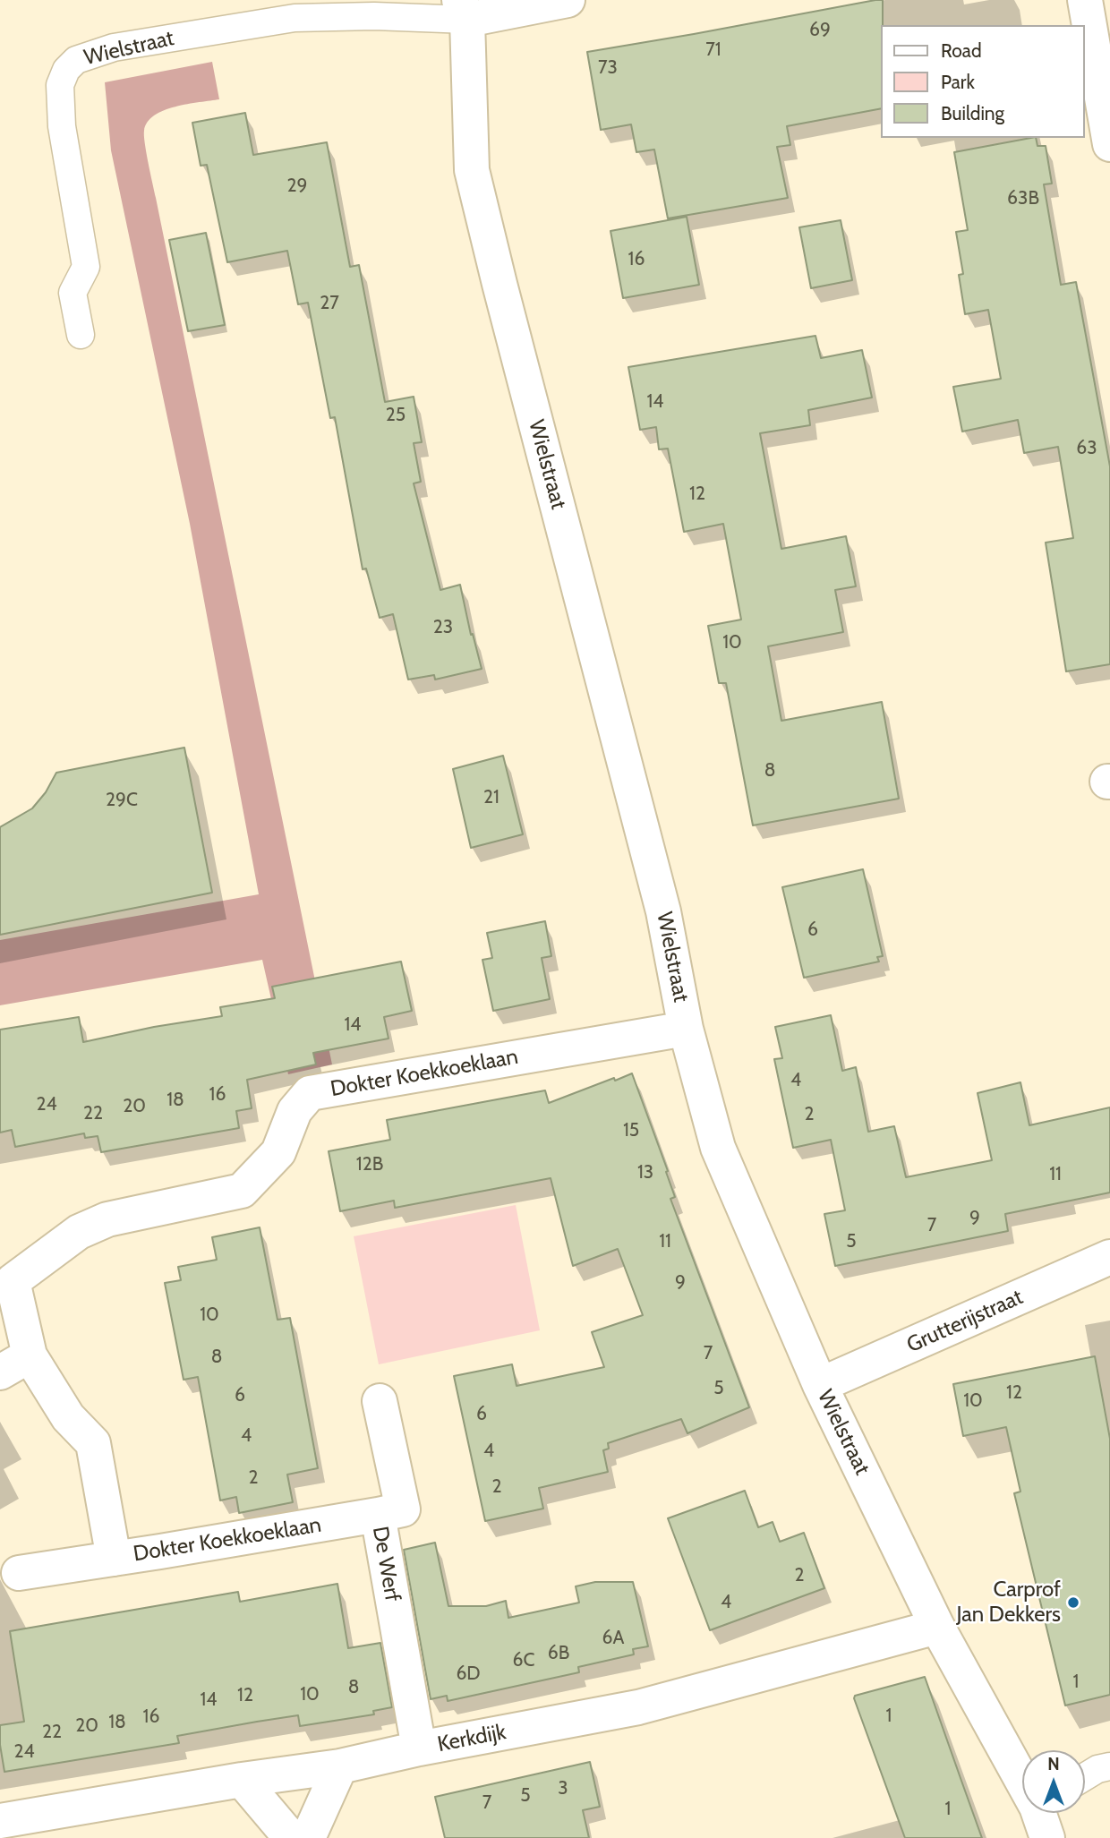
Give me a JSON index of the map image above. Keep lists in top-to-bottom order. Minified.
{"streets":{"street":["Wielstraat","Dokter Koekkoeklaan","Grutterijstraat","De Werf","Kerkdijk"]},"crossings":[["Wielstraat","Dokter Koekkoeklaan"],["Wielstraat","Grutterijstraat"],["Wielstraat","Kerkdijk"],["Dokter Koekkoeklaan","De Werf"],["De Werf","Kerkdijk"]],"places":["Carprof Jan Dekkers"],"house_numbers":["69","71","73","29","63B","16","27","14","25","63","12","23","10","8","21","29C","6","14","4","16","18","24","20","22","2","15","12B","13","11","9","7","11","5","9","10","7","8","5","12","6","10","6","4","4","2","2","2","4","6A","6B","6C","6D","1","8","10","12","14","1","16","18","20","22","24","3","5","7","1"],"legend":["Road","Park","Building"],"north":"top"}
